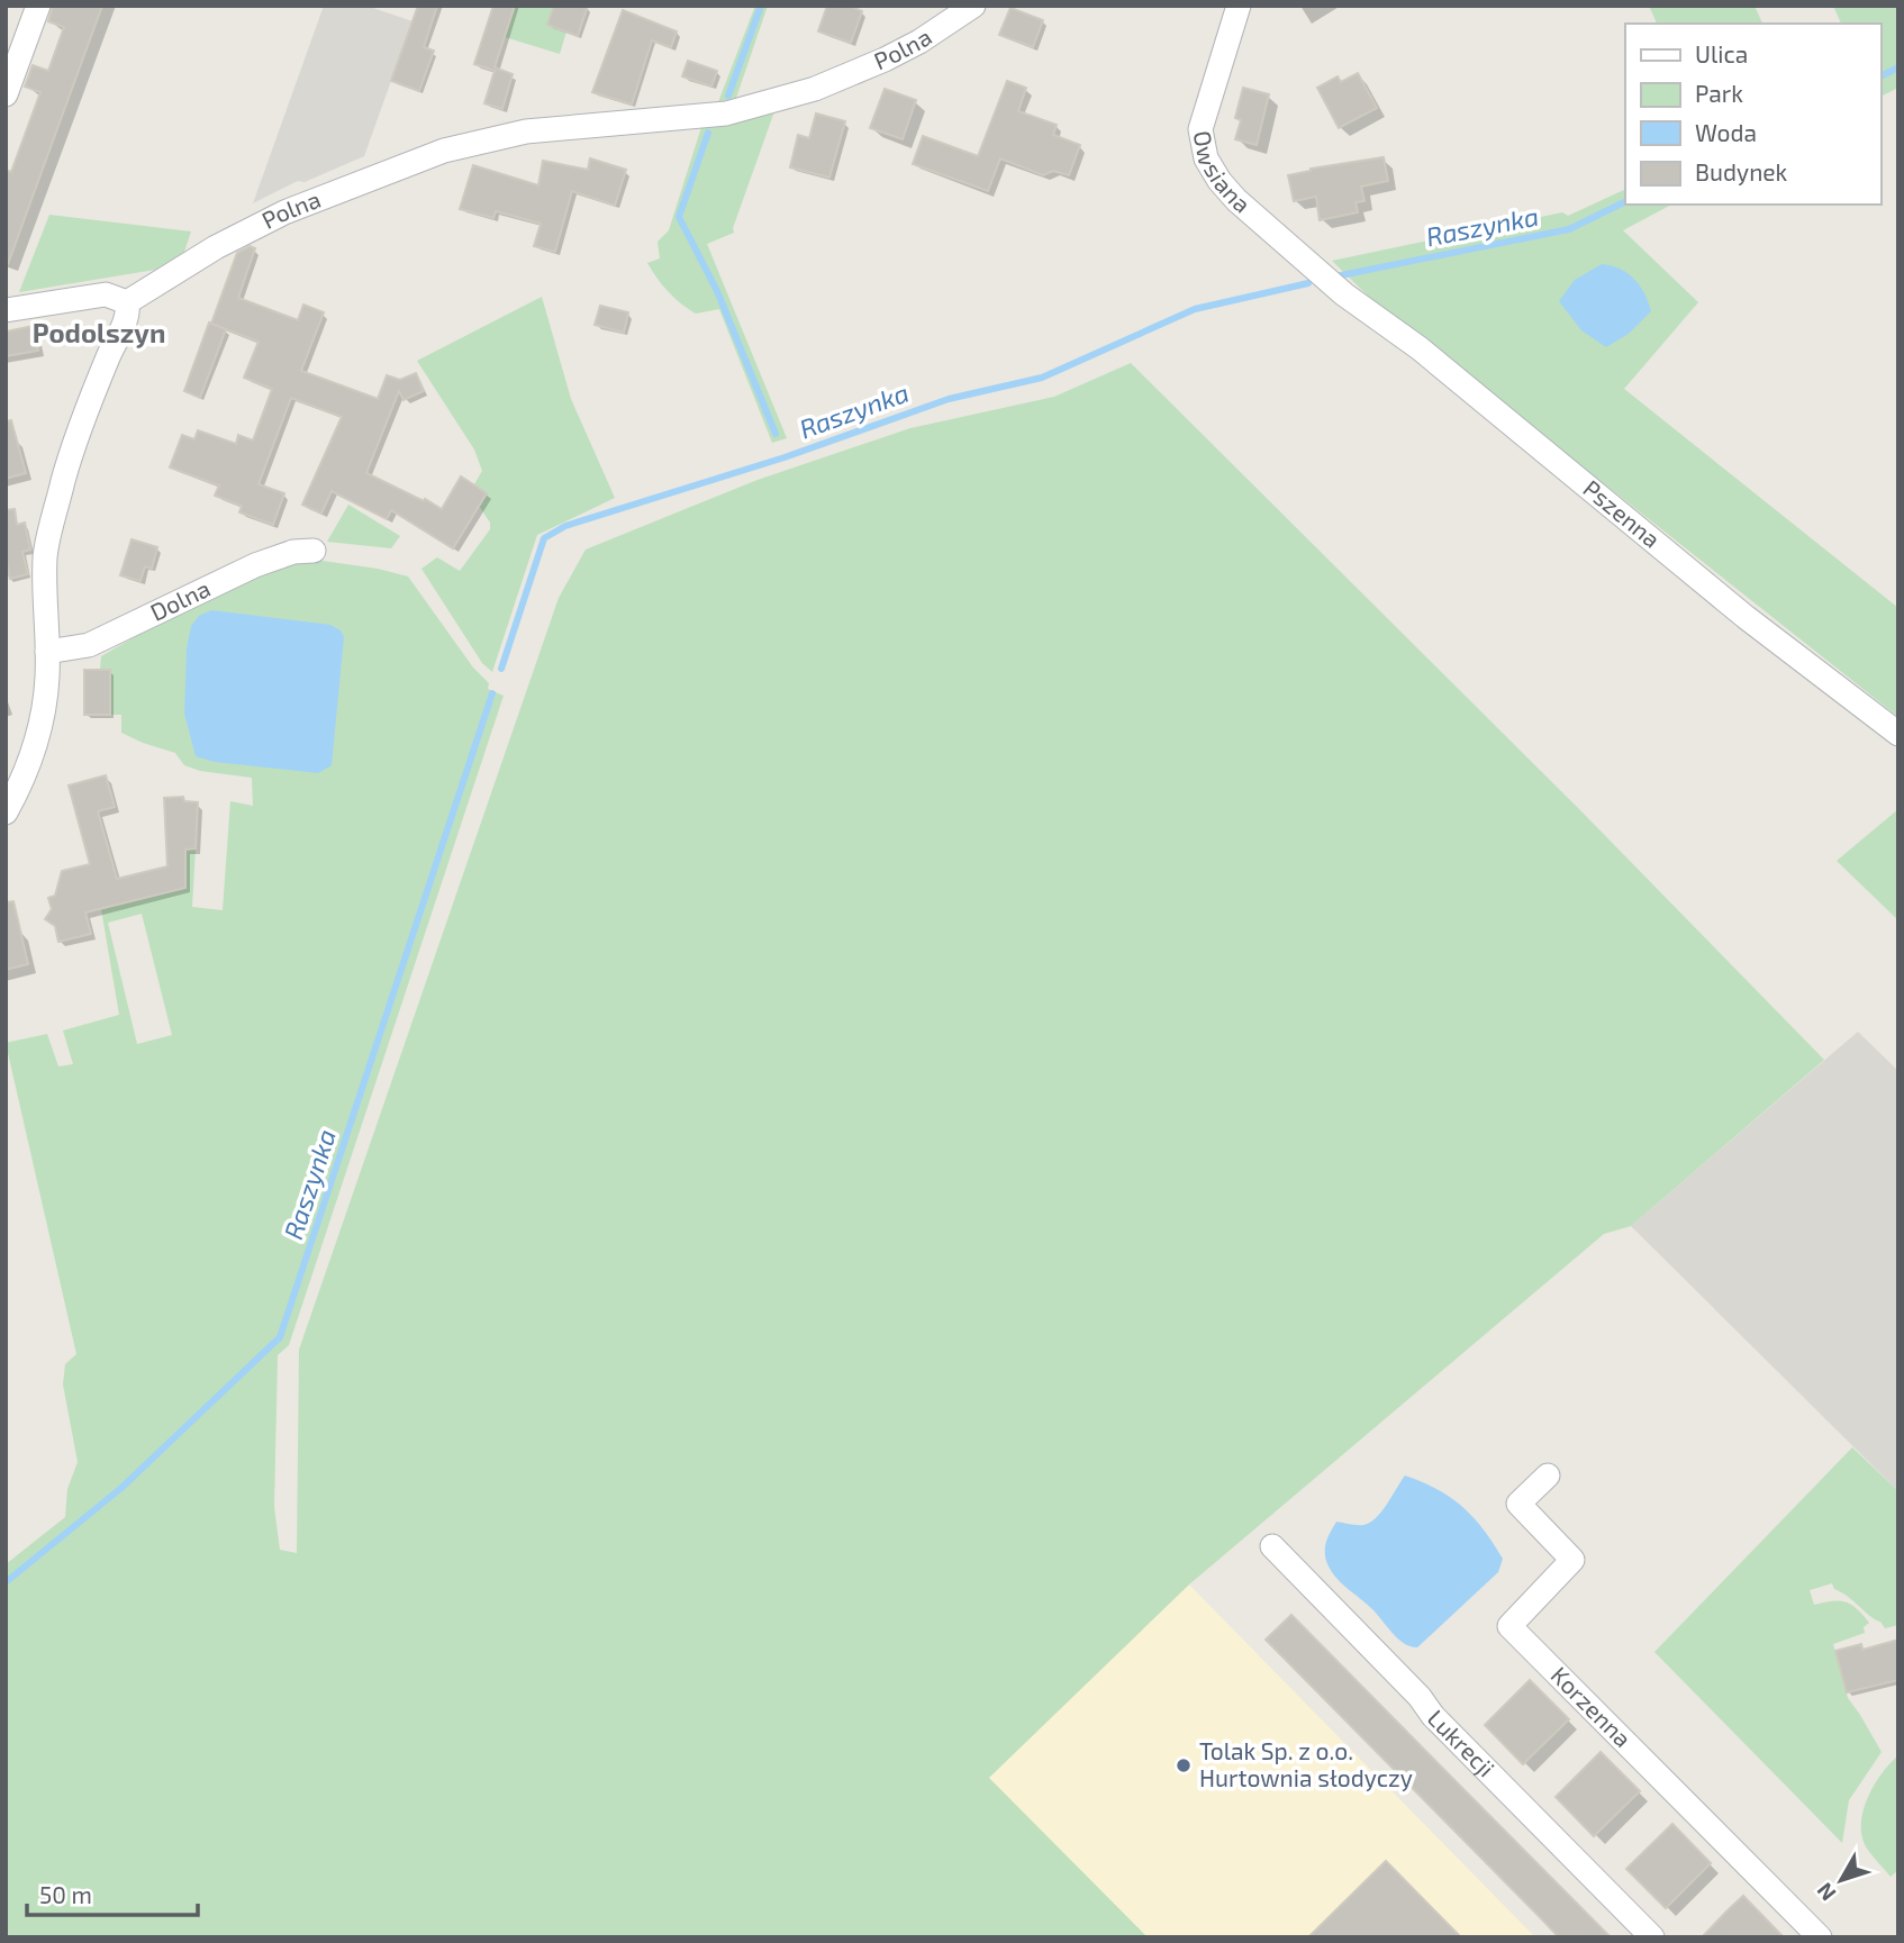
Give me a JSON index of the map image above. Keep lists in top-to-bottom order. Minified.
{"streets":{"street":["Polna","Owsiana","Pszenna","Dolna","Korzenna","Lukrecji"]},"crossings":[["Owsiana","Pszenna"]],"districts":["Podolszyn"],"water":["Raszynka"],"places":["Tolak Sp. z o.o. Hurtownia słodyczy"],"legend":["Ulica","Park","Woda","Budynek"],"scale_bar":"50 m","north":"bottom left"}
